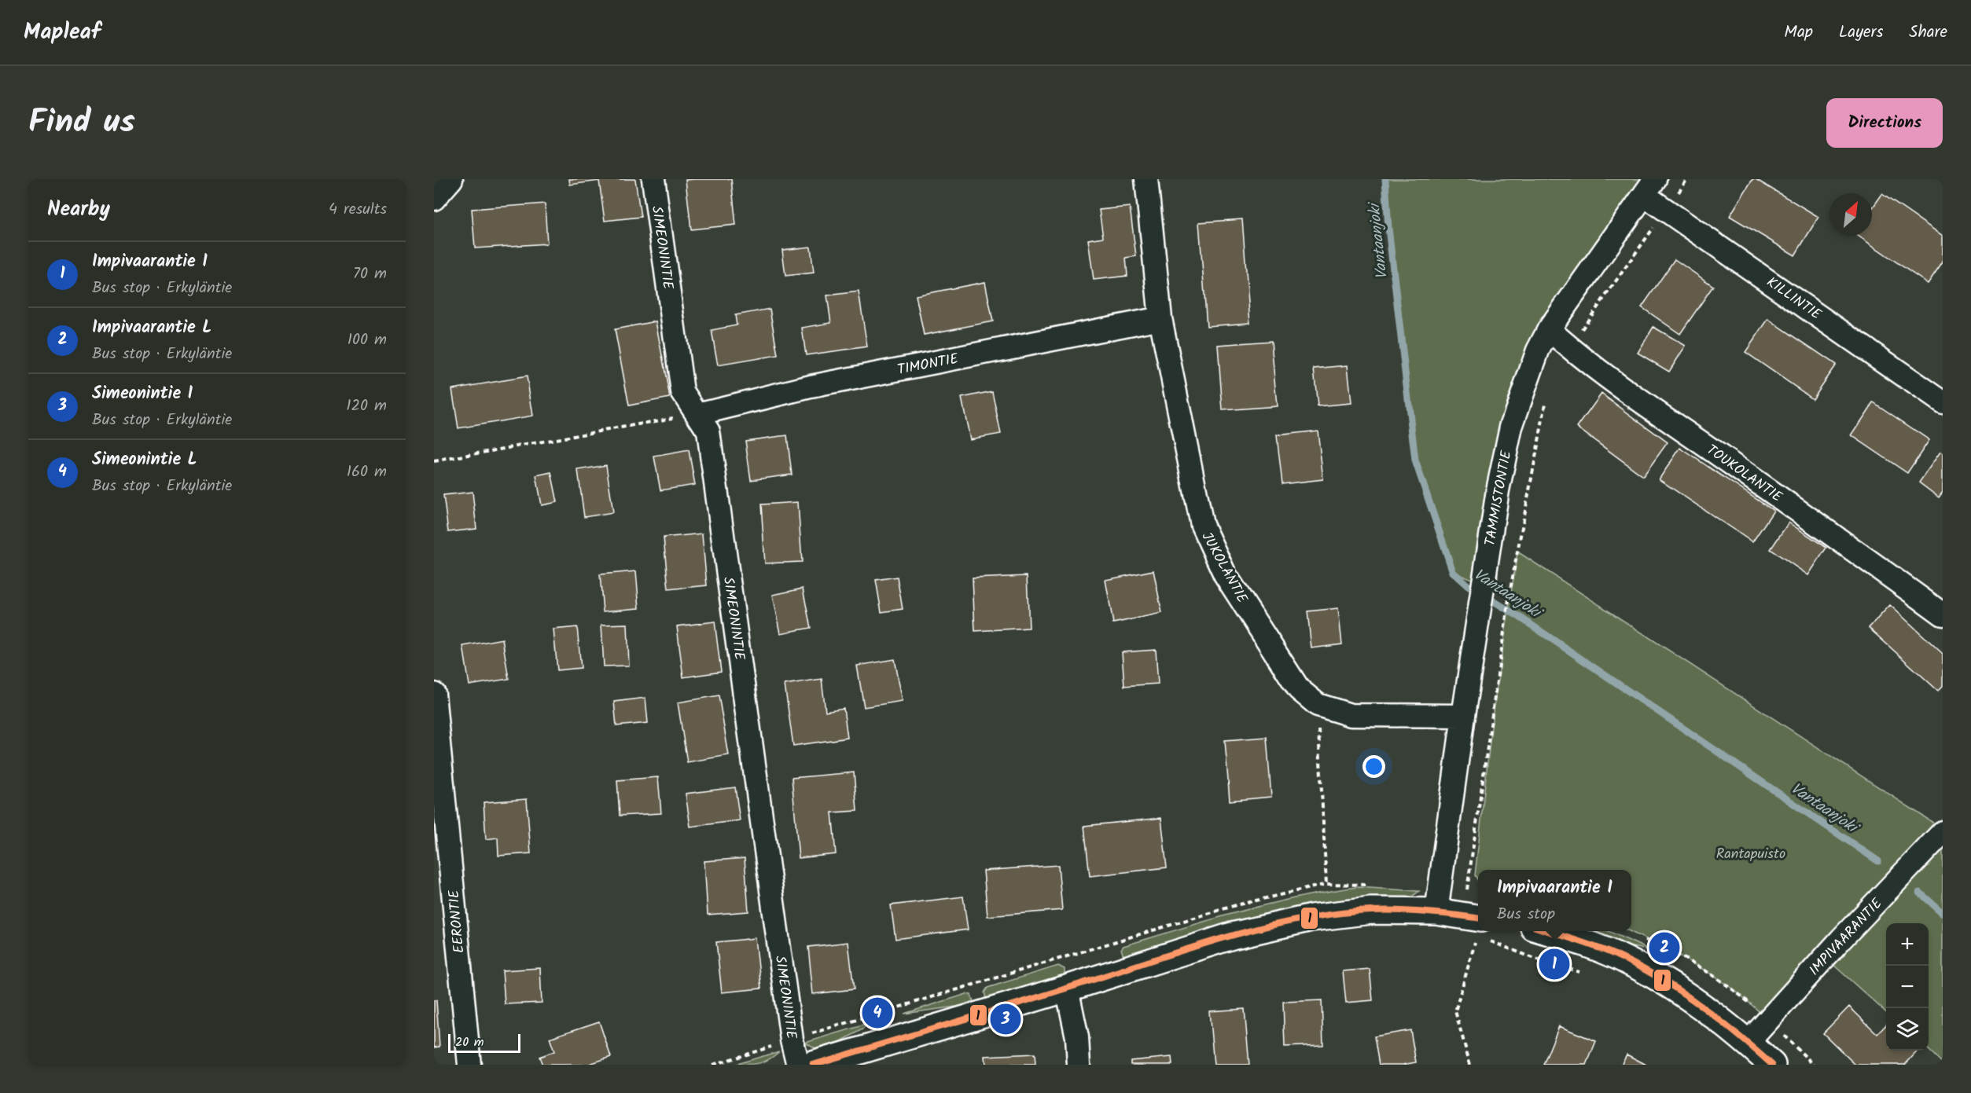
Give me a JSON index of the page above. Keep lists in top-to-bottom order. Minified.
{"streets":{"street":["SIMEONINTIE","KILLINTIE","TIMONTIE","TOUKOLANTIE","TAMMISTONTIE","JUKOLANTIE","EERONTIE","IMPIVAARANTIE"]},"crossings":[["SIMEONINTIE","TIMONTIE"],["KILLINTIE","TAMMISTONTIE"],["TIMONTIE","JUKOLANTIE"],["TOUKOLANTIE","TAMMISTONTIE"],["TAMMISTONTIE","JUKOLANTIE"]],"water":["Vantaanjoki"],"parks":["Rantapuisto"],"lines":["transit line 1"],"scale_bar":"20 m","north":"top right","page":{"header":"Mapleaf","nav":["Map","Layers","Share"],"title":"Find us","buttons":"Directions","heading":["Nearby","4 results"],"list":[{"mark":"1","name":"Impivaarantie I","note":"Bus stop · Erkyläntie","value":"70 m"},{"mark":"2","name":"Impivaarantie L","note":"Bus stop · Erkyläntie","value":"100 m"},{"mark":"3","name":"Simeonintie I","note":"Bus stop · Erkyläntie","value":"120 m"},{"mark":"4","name":"Simeonintie L","note":"Bus stop · Erkyläntie","value":"160 m"}],"popup":["Impivaarantie I","Bus stop"],"map_buttons":["+","−"],"pins":["2","1","4","3"],"scale":"20 m"}}
